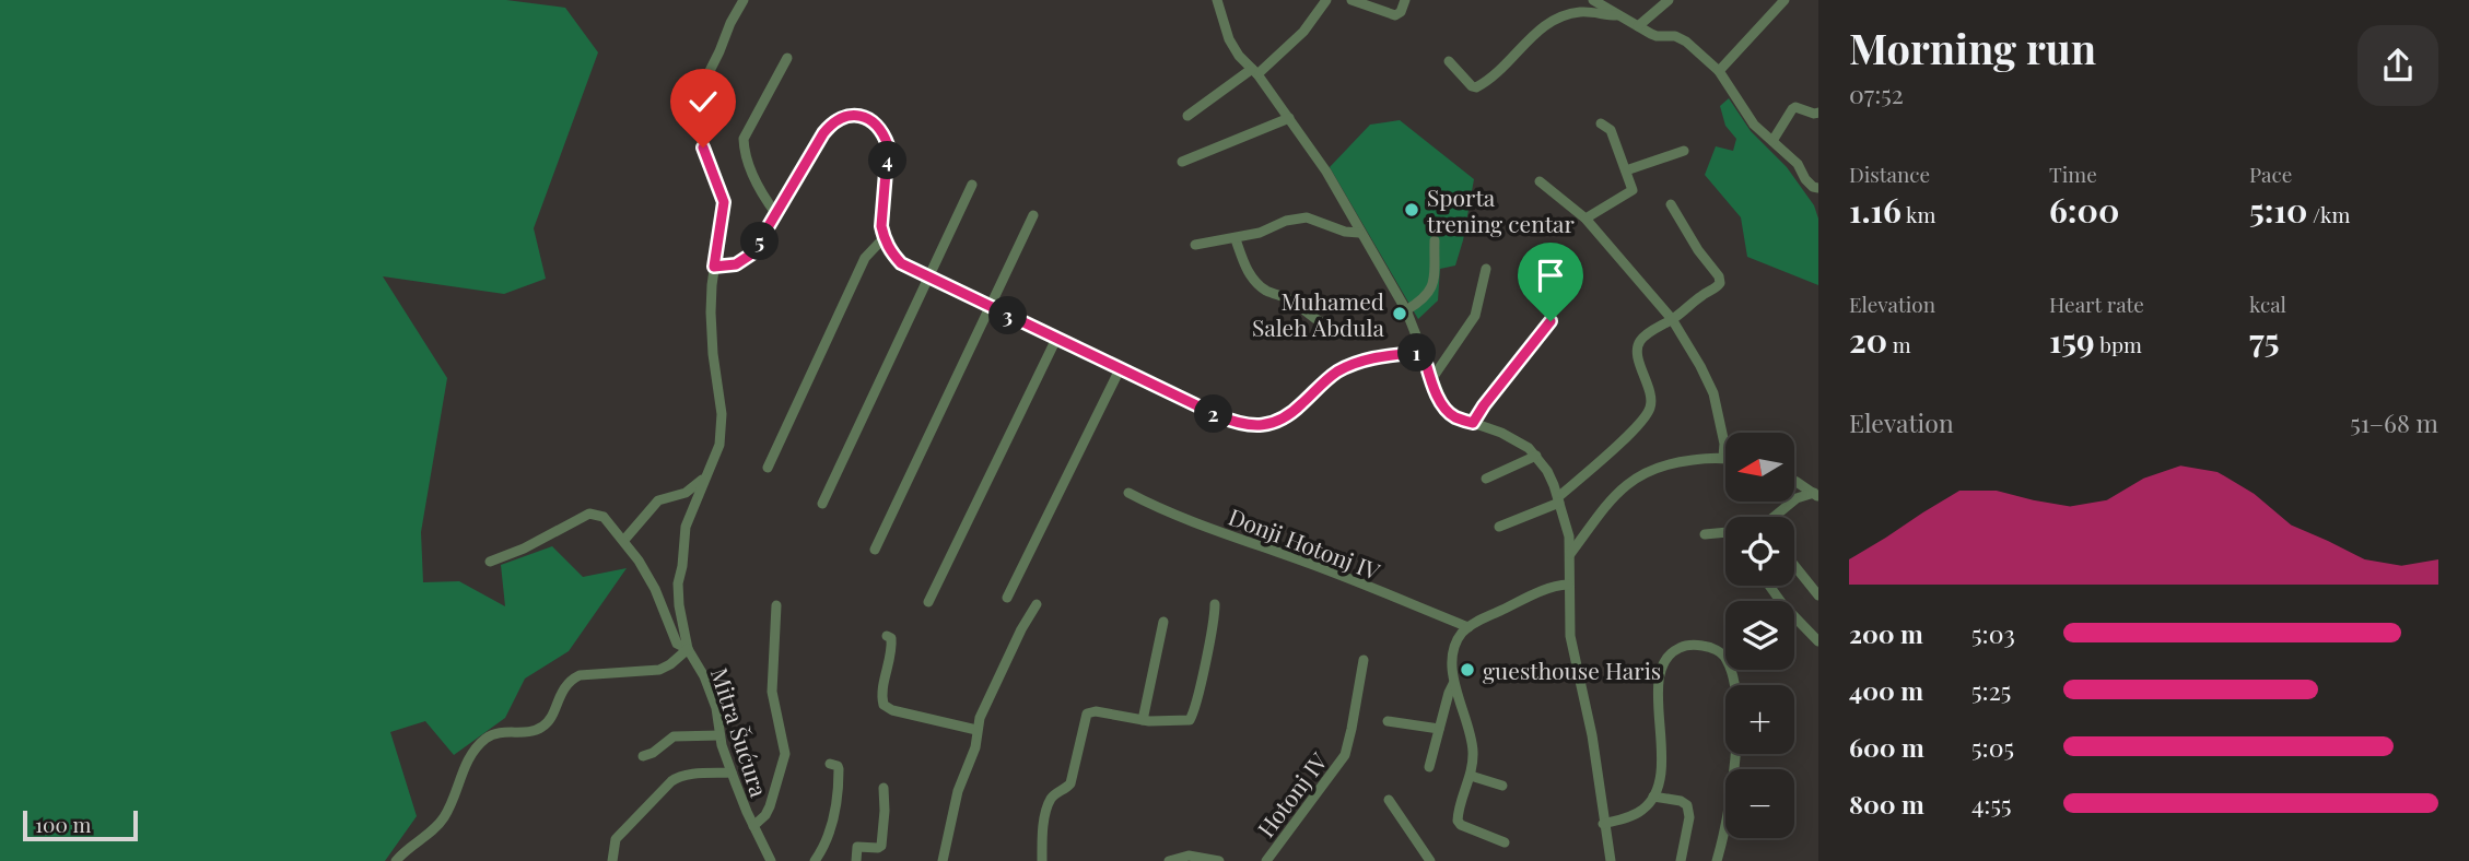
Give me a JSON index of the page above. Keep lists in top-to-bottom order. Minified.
{"streets":{"street":["Donji Hotonj IV","Mitra Šućura","Hotonj IV"]},"places":["Sporta trening centar","Muhamed Saleh Abdula","guesthouse Haris"],"scale_bar":"100 m","north":"left","page":{"heading":["Morning run","07:52"],"stats":[["Distance","1.16 km"],["Time","6:00"],["Pace","5:10 /km"],["Elevation","20 m"],["Heart rate","159 bpm"],["kcal","75"]],"pins":["4","5","3","1","2"],"chart":["Elevation","51–68 m"],"map_buttons":["+","−"],"list":[{"name":"200 m","note":"5:03"},{"name":"400 m","note":"5:25"},{"name":"600 m","note":"5:05"},{"name":"800 m","note":"4:55"}],"scale":"100 m"}}
